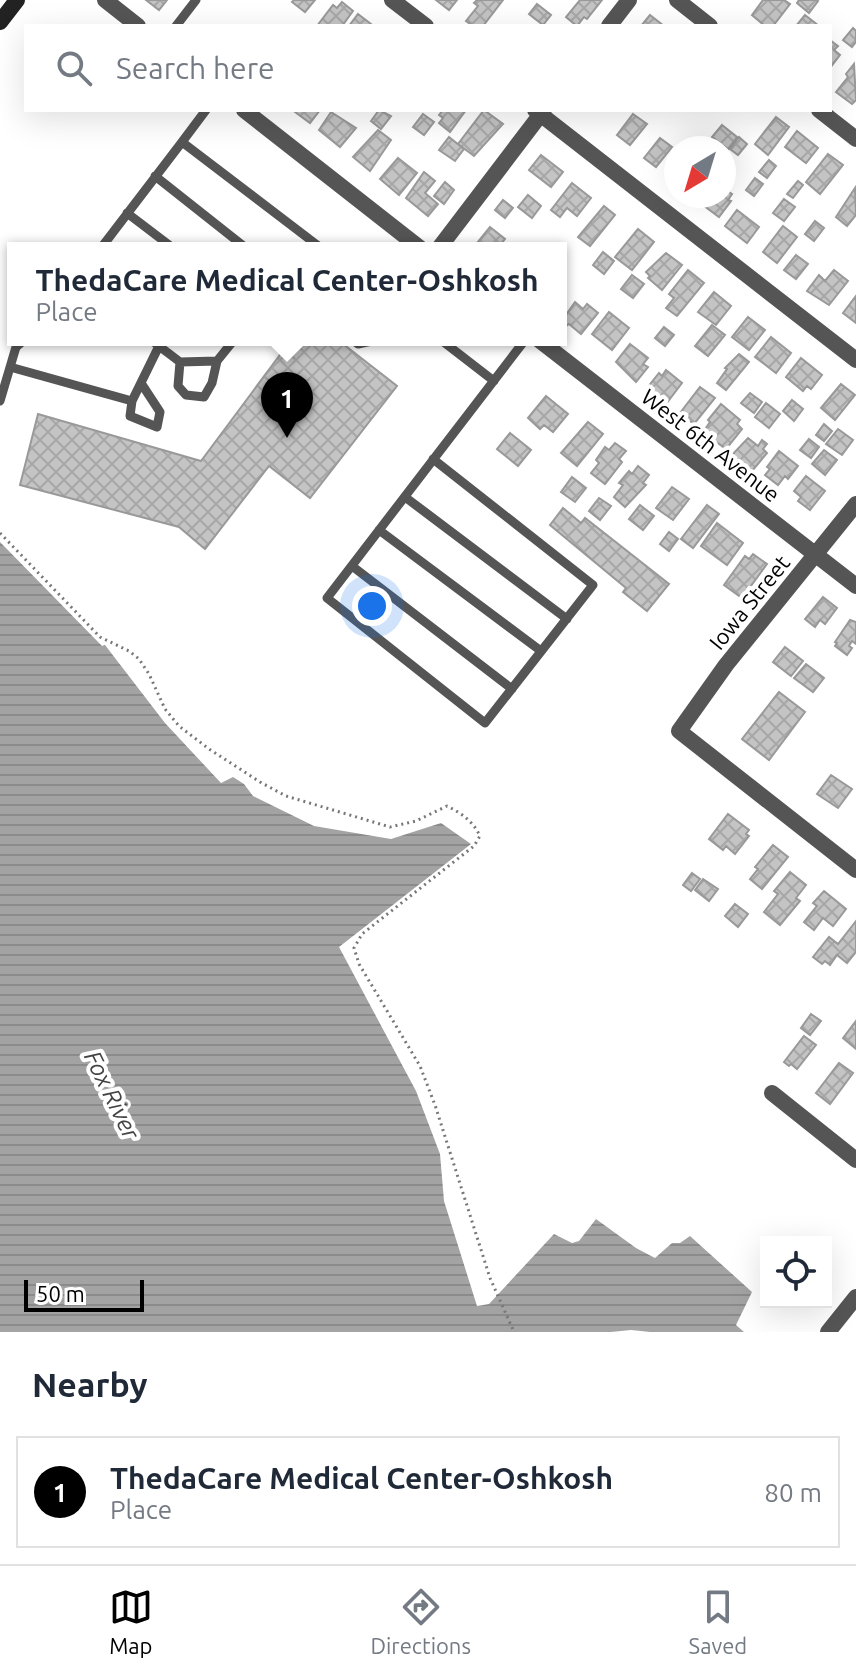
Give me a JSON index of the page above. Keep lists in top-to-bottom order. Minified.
{"streets":{"street":["West 6th Avenue","Iowa Street"]},"crossings":[["West 6th Avenue","Iowa Street"]],"water":["Fox River"],"scale_bar":"50 m","north":"bottom left","page":{"search":"Search here","popup":["ThedaCare Medical Center-Oshkosh","Place"],"pins":"1","scale":"50 m","heading":"Nearby","list":[{"mark":"1","name":"ThedaCare Medical Center-Oshkosh","note":"Place","value":"80 m"}],"nav":["Map","Directions","Saved"]}}
